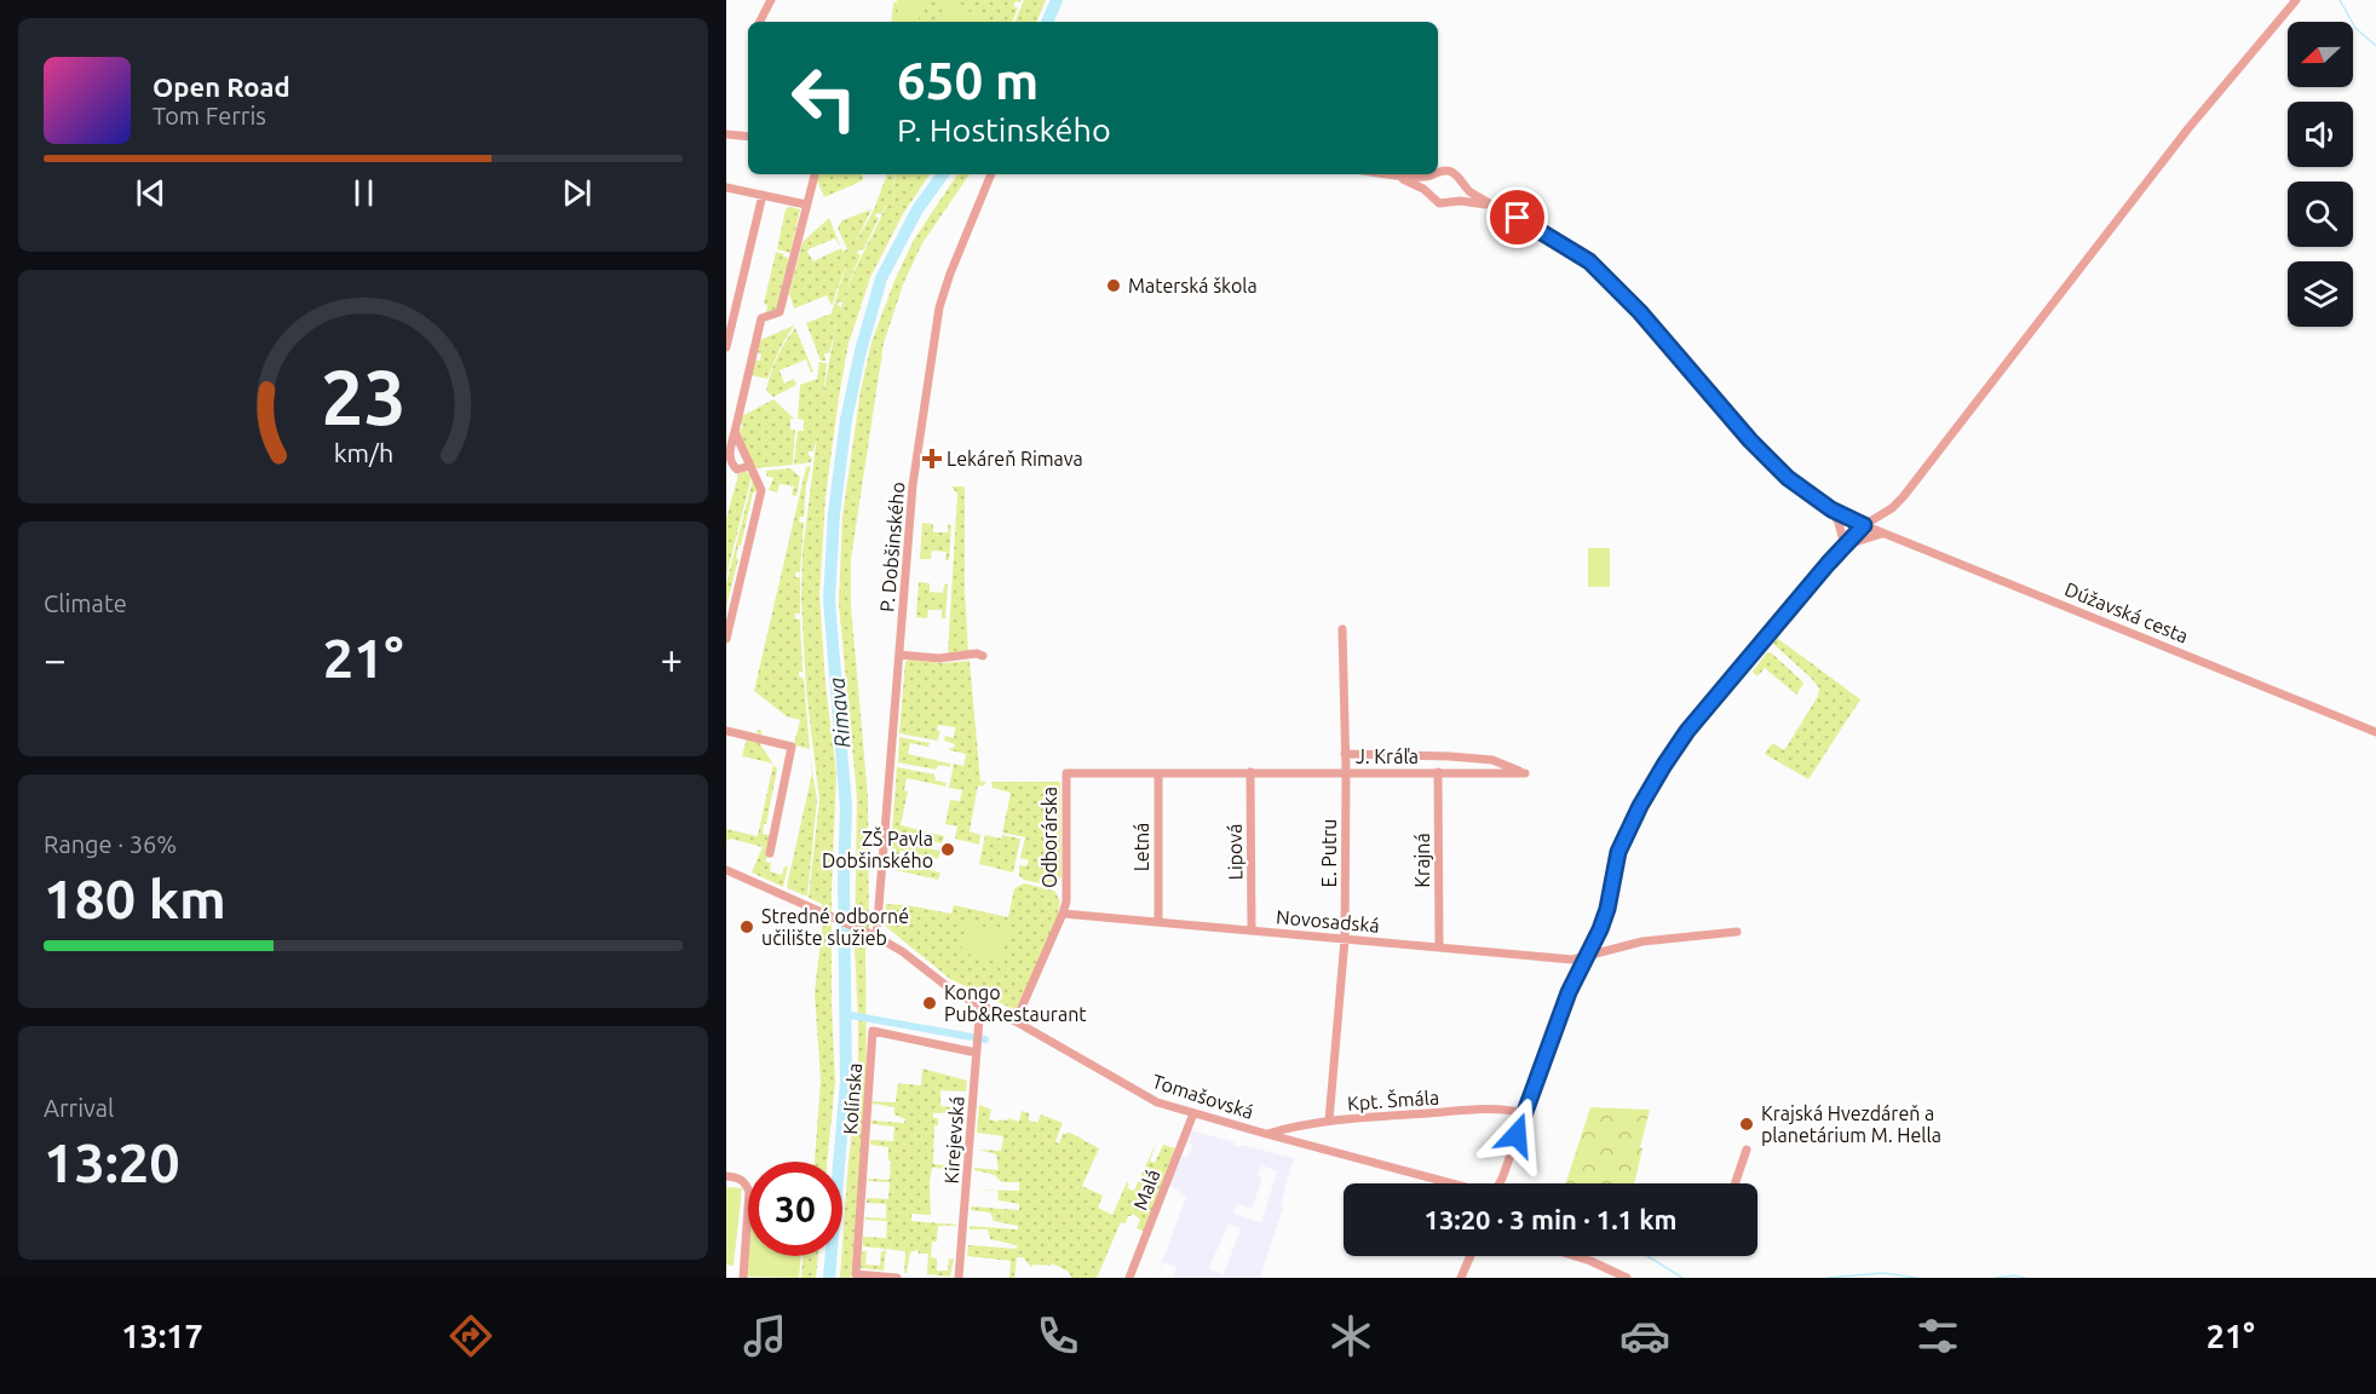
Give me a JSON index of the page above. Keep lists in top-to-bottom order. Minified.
{"streets":{"street":["P. Dobšinského","Dúžavská cesta","J. Kráľa","Odborárska","Letná","Lipová","E. Putru","Krajná","Novosadská","Tomašovská","Kolínska","Kpt. Šmála","Kirejevská","Malá"]},"crossings":[["P. Dobšinského","Tomašovská"],["J. Kráľa","Odborárska"],["J. Kráľa","Letná"],["J. Kráľa","Lipová"],["J. Kráľa","E. Putru"],["J. Kráľa","Krajná"],["Odborárska","Novosadská"],["Odborárska","Tomašovská"],["Letná","Novosadská"],["Lipová","Novosadská"],["E. Putru","Novosadská"],["E. Putru","Kpt. Šmála"],["Krajná","Novosadská"],["Tomašovská","Kpt. Šmála"],["Tomašovská","Kirejevská"],["Tomašovská","Malá"],["Kolínska","Kirejevská"]],"water":["Rimava"],"places":{"other":["Materská škola","ZŠ Pavla Dobšinského","Stredné odborné učilište služieb","Kongo Pub&Restaurant","Krajská Hvezdáreň a planetárium M. Hella"],"health":["Lekáreň Rimava"]},"north":"left","page":{"turn":["650 m","P. Hostinského"],"song":["Open Road","Tom Ferris"],"tile":["Climate",["Range · 36%","180 km"],["Arrival","13:20"]],"heat":["−","21°","+"],"limit":"30","trip":"13:20 · 3 min · 1.1 km","tabs":["13:17","21°"],"gauge":["23","km/h"]}}
